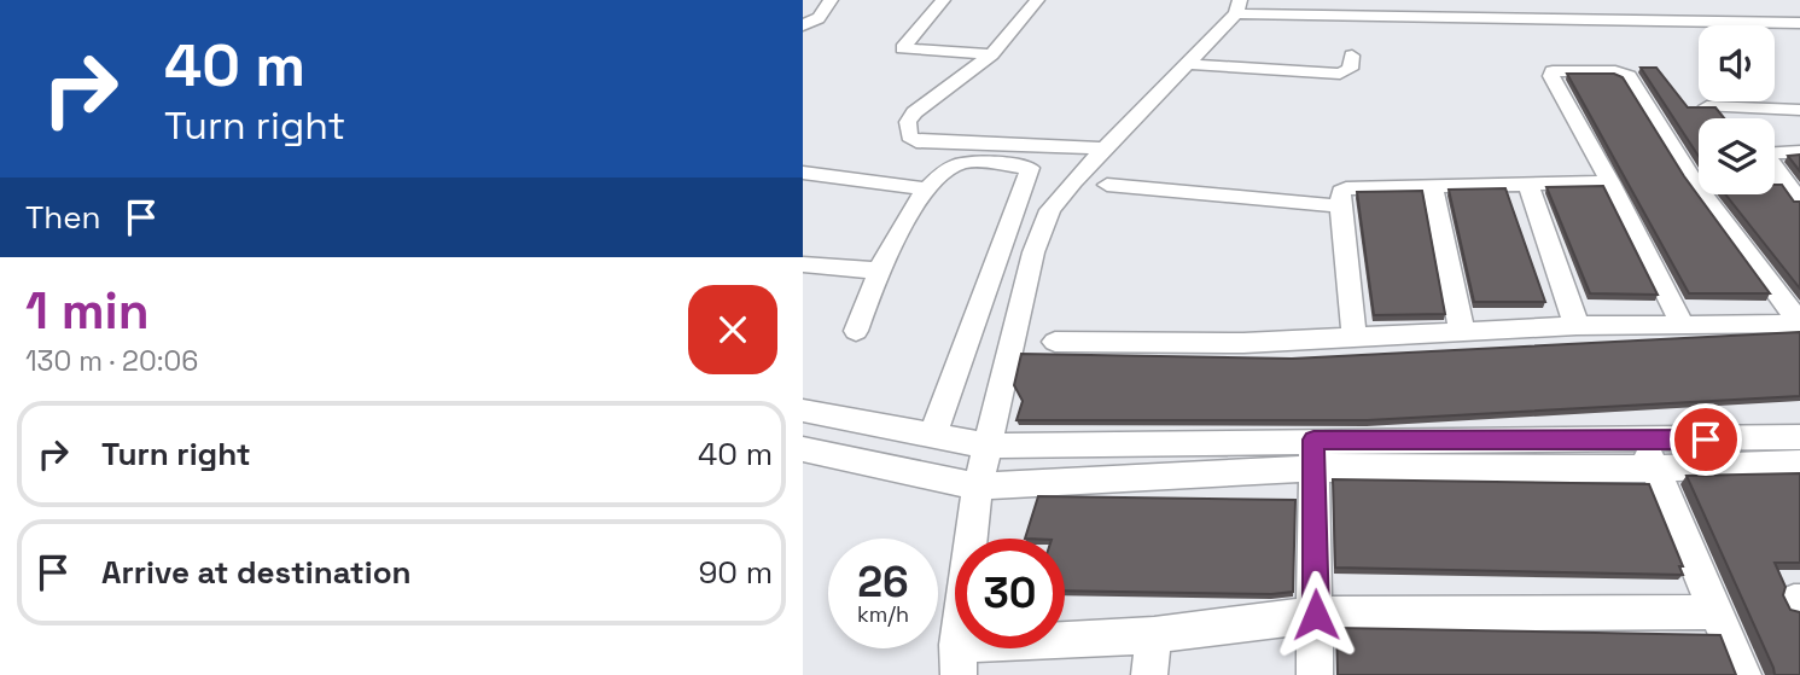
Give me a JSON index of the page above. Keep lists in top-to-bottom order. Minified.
{"page":{"turn":["40 m","Turn right"],"then":"Then","heading":["1 min","130 m · 20:06"],"list":[{"name":"Turn right","value":"40 m"},{"name":"Arrive at destination","value":"90 m"}],"speed":"26 km/h","limit":"30"}}
